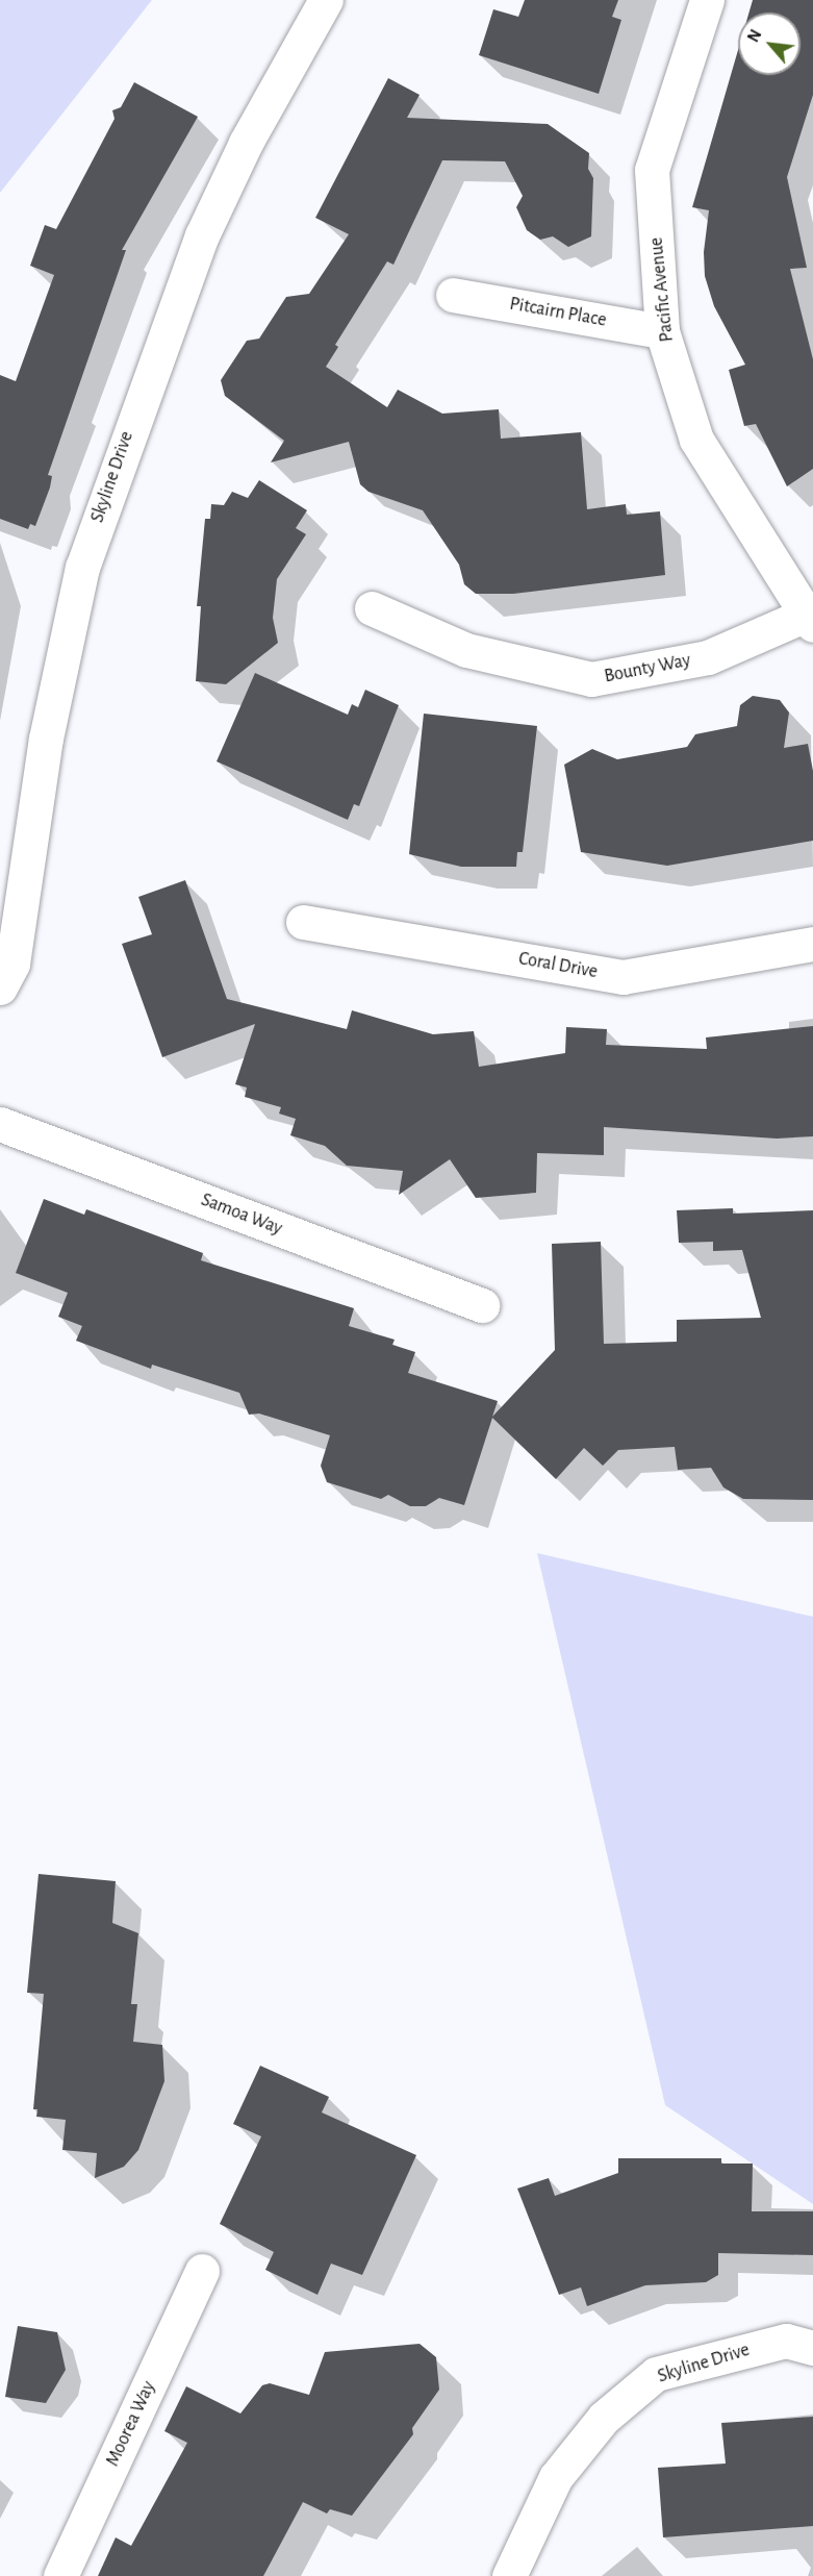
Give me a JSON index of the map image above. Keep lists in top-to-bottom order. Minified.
{"streets":{"street":["Pacific Avenue","Pitcairn Place","Skyline Drive","Bounty Way","Coral Drive","Samoa Way","Moorea Way"]},"crossings":[["Pacific Avenue","Pitcairn Place"],["Pacific Avenue","Bounty Way"]],"north":"top left"}
